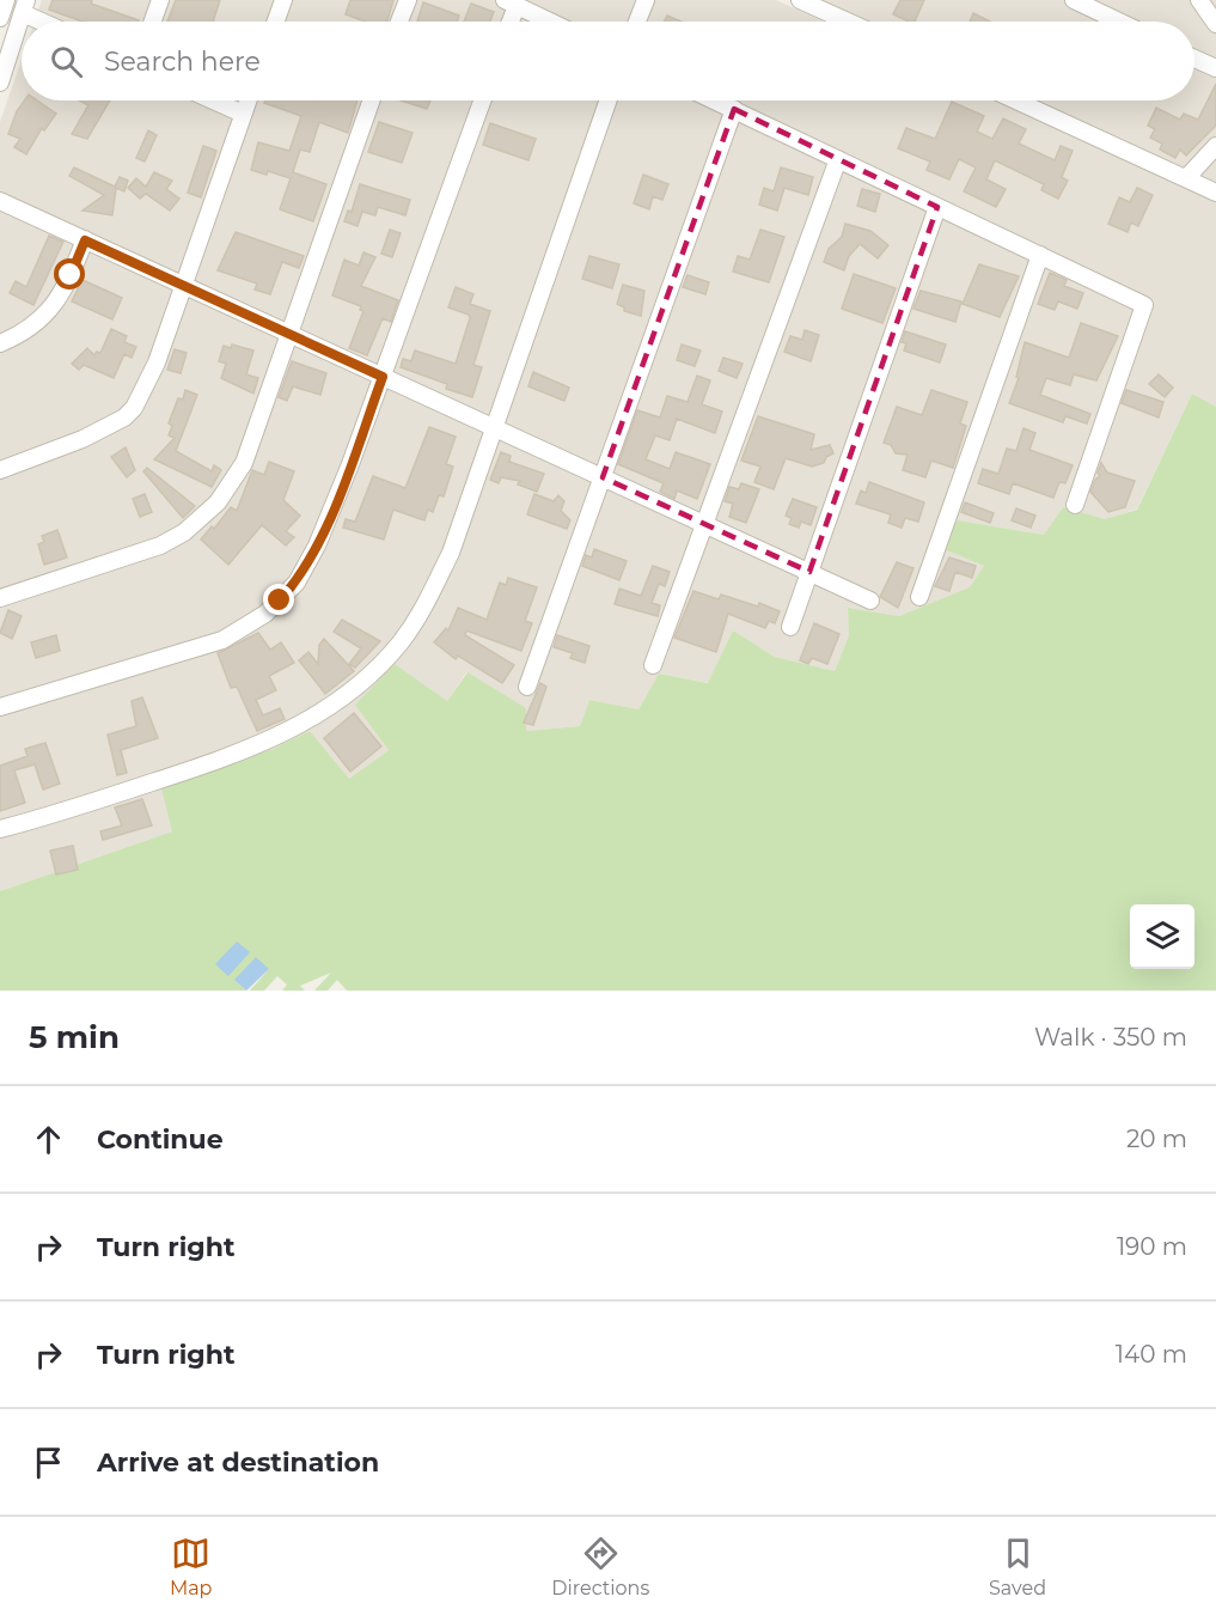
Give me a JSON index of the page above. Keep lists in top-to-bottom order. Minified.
{"page":{"search":"Search here","heading":["5 min","Walk · 350 m"],"list":[["Continue","20 m"],["Turn right","190 m"],["Turn right","140 m"],"Arrive at destination"],"nav":["Map","Directions","Saved"]}}
